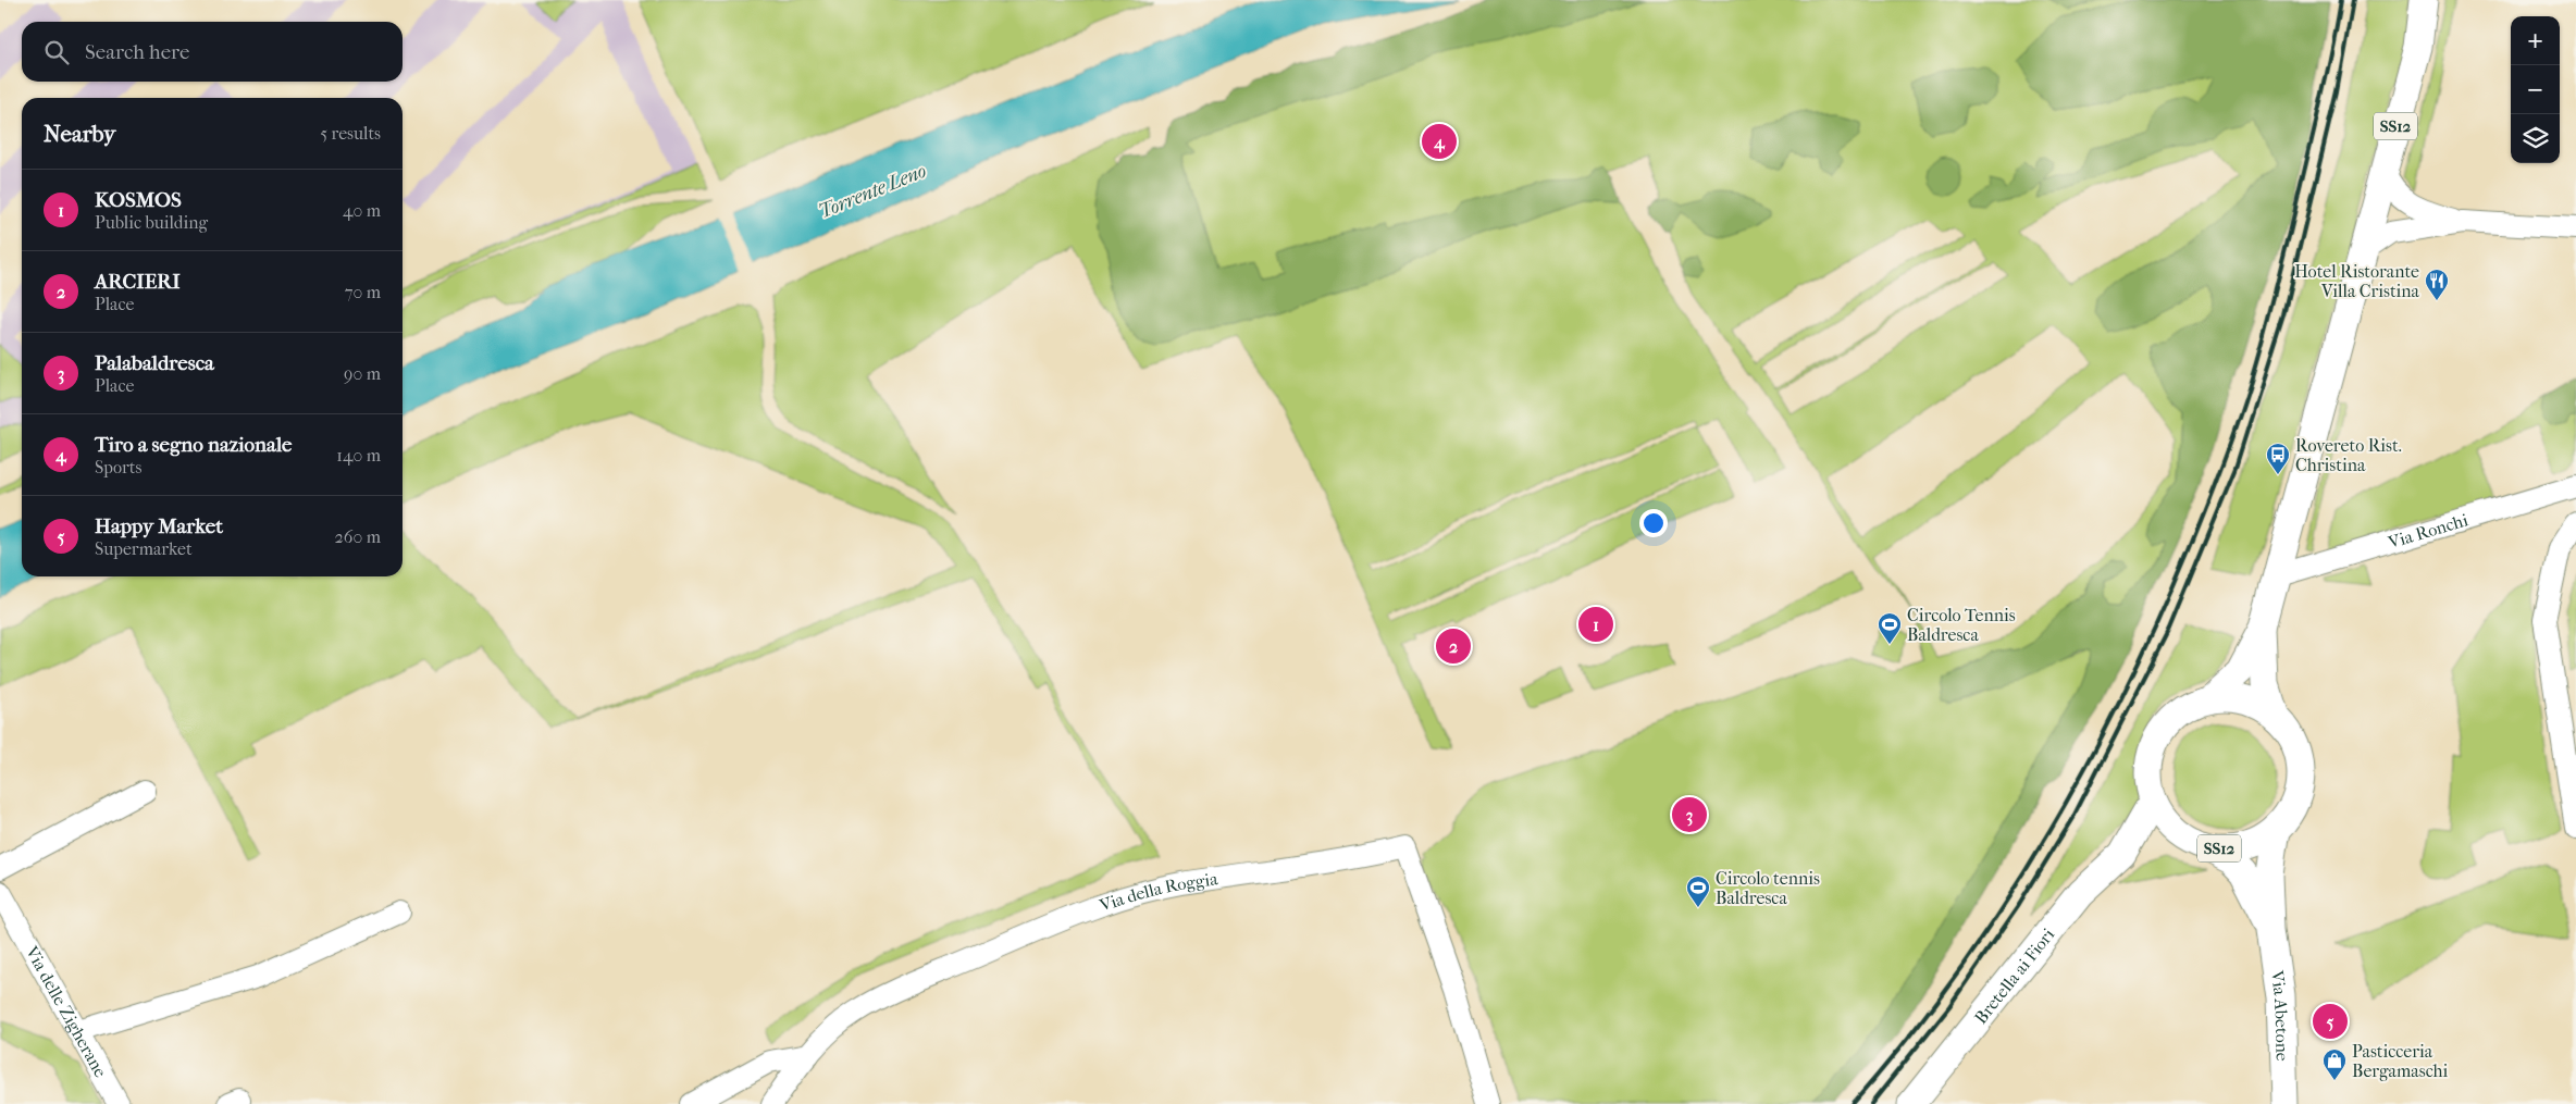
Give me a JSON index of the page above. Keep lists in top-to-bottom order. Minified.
{"streets":{"main road":["SS12","Bretella ai Fiori","Via Abetone"],"street":["Via Ronchi","Via della Roggia","Via delle Zigherane"]},"crossings":[["SS12","Via Ronchi"],["SS12","Bretella ai Fiori"],["SS12","Via Abetone"]],"water":["Torrente Leno"],"places":{"restaurant":["Hotel Ristorante Villa Cristina"],"bus stop":["Rovereto Rist. Christina"],"sports":["Circolo Tennis Baldresca","Circolo tennis Baldresca"],"shop":["Pasticceria Bergamaschi"]},"page":{"map_buttons":["+","−"],"search":"Search here","heading":["Nearby","5 results"],"pins":["4","1","2","3","5"],"list":[{"mark":"1","name":"KOSMOS","note":"Public building","value":"40 m"},{"mark":"2","name":"ARCIERI","note":"Place","value":"70 m"},{"mark":"3","name":"Palabaldresca","note":"Place","value":"90 m"},{"mark":"4","name":"Tiro a segno nazionale","note":"Sports","value":"140 m"},{"mark":"5","name":"Happy Market","note":"Supermarket","value":"260 m"}]}}
